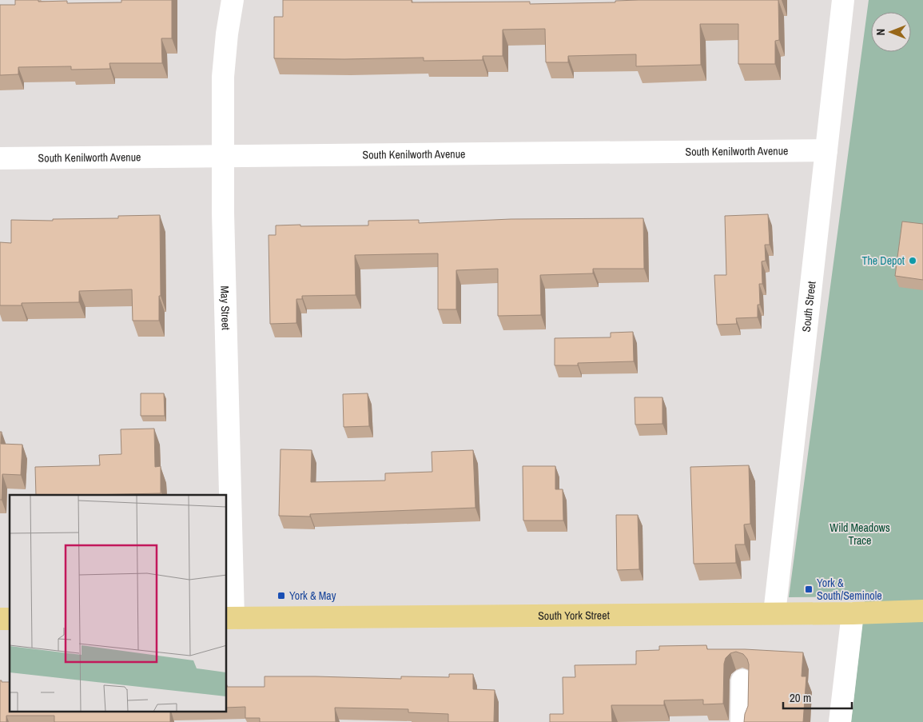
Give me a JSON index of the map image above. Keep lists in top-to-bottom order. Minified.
{"streets":{"main road":["South York Street"],"street":["South Kenilworth Avenue","South Street","May Street"]},"crossings":[["South Kenilworth Avenue","South Street"],["South Kenilworth Avenue","May Street"],["South Street","South York Street"],["May Street","South York Street"]],"parks":["Wild Meadows Trace"],"places":{"other":["The Depot"],"transit":["York & South/Seminole","York & May"]},"scale_bar":"20 m","north":"left"}
